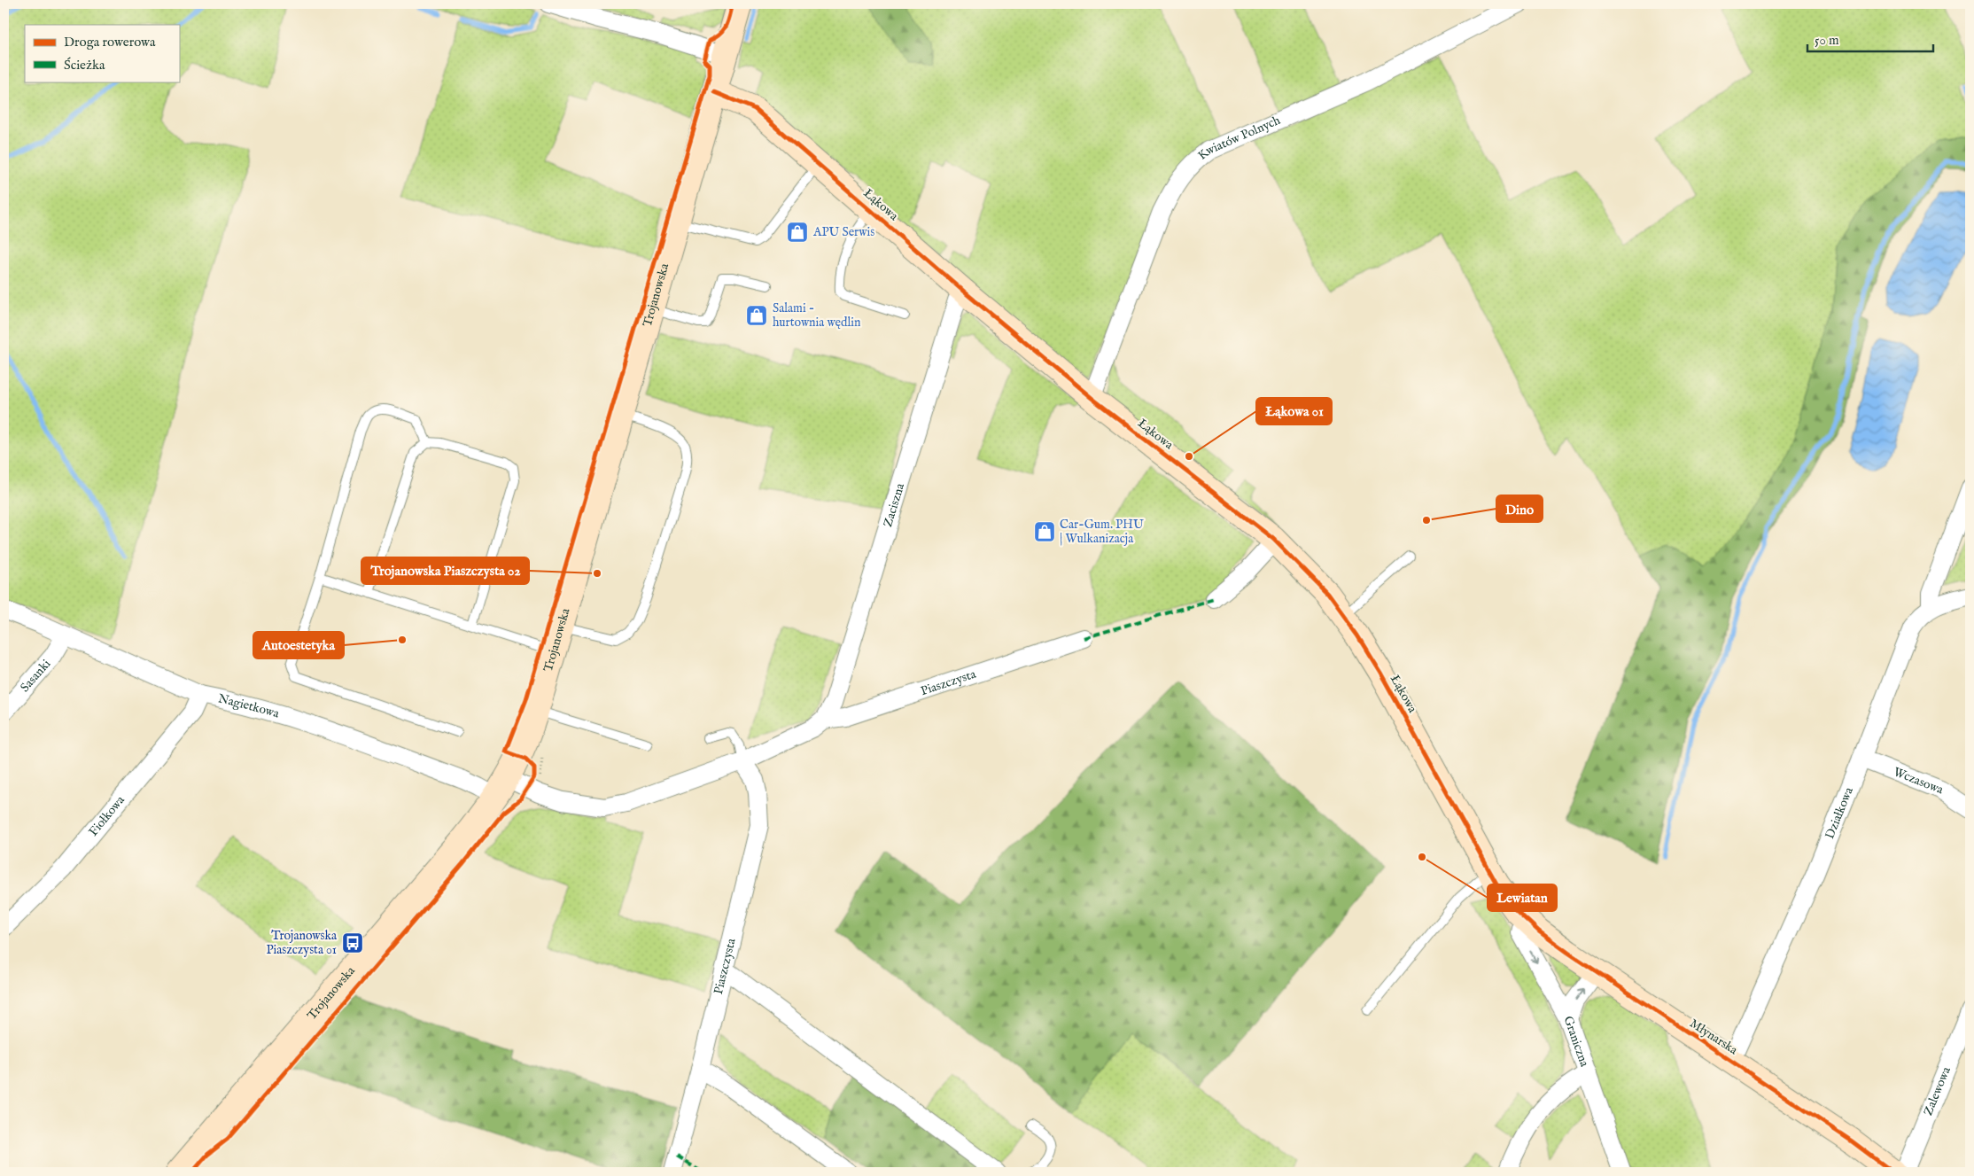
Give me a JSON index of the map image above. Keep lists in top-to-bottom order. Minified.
{"streets":{"street":["Kwiatów Polnych","Łąkowa","Trojanowska","Zaciszna","Sasanki","Piaszczysta","Nagietkowa","Wczasowa","Działkowa","Fiołkowa","Młynarska","Graniczna","Zalewowa"]},"crossings":[["Kwiatów Polnych","Łąkowa"],["Łąkowa","Trojanowska"],["Łąkowa","Zaciszna"],["Łąkowa","Młynarska"],["Łąkowa","Graniczna"],["Trojanowska","Piaszczysta"],["Trojanowska","Nagietkowa"],["Zaciszna","Piaszczysta"],["Sasanki","Nagietkowa"],["Piaszczysta","Nagietkowa"],["Nagietkowa","Fiołkowa"],["Wczasowa","Działkowa"],["Działkowa","Młynarska"],["Młynarska","Graniczna"]],"one_way":["Graniczna"],"places":{"shop":["APU Serwis","Salami - hurtownia wędlin","Car-Gum. PHU | Wulkanizacja"],"other":["Łąkowa 01","Dino","Trojanowska Piaszczysta 02","Autoestetyka","Lewiatan"],"bus stop":["Trojanowska Piaszczysta 01"]},"legend":["Droga rowerowa","Ścieżka"],"scale_bar":"50 m"}
